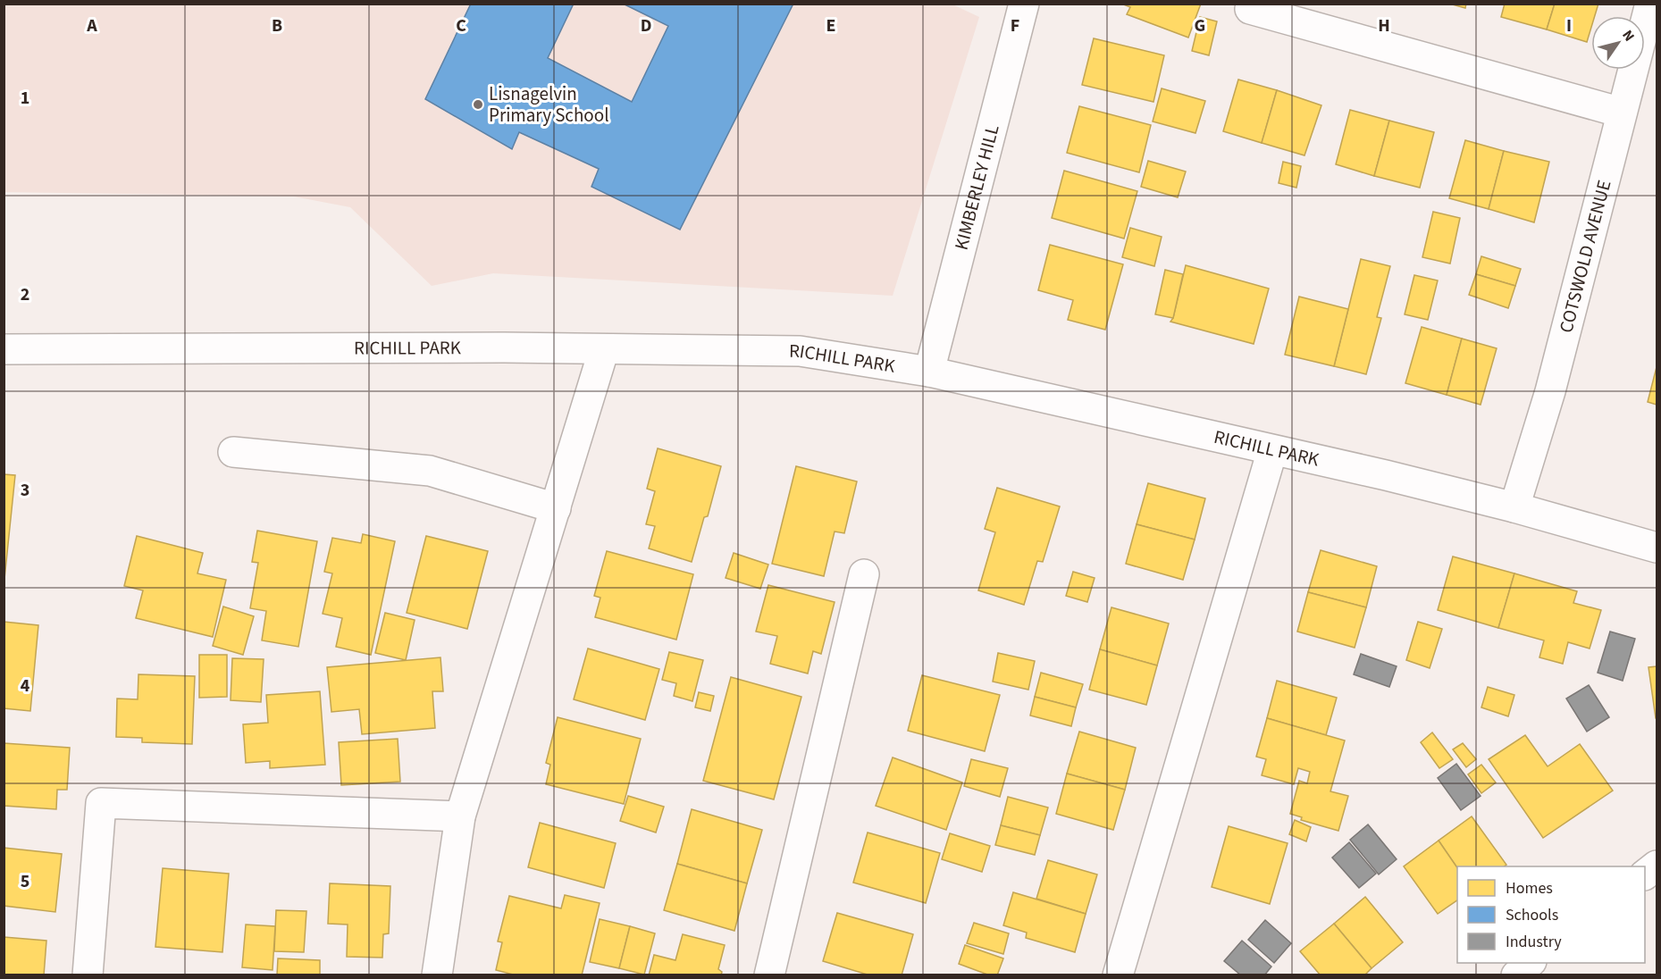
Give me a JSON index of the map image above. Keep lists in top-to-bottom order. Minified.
{"streets":{"street":["KIMBERLEY HILL","COTSWOLD AVENUE","RICHILL PARK"]},"crossings":[["KIMBERLEY HILL","RICHILL PARK"],["COTSWOLD AVENUE","RICHILL PARK"]],"places":["Lisnagelvin Primary School"],"legend":["Homes","Schools","Industry"],"north":"top right","grid":{"columns":["A","B","C","D","E","F","G","H","I"],"rows":["1","2","3","4","5"]}}
